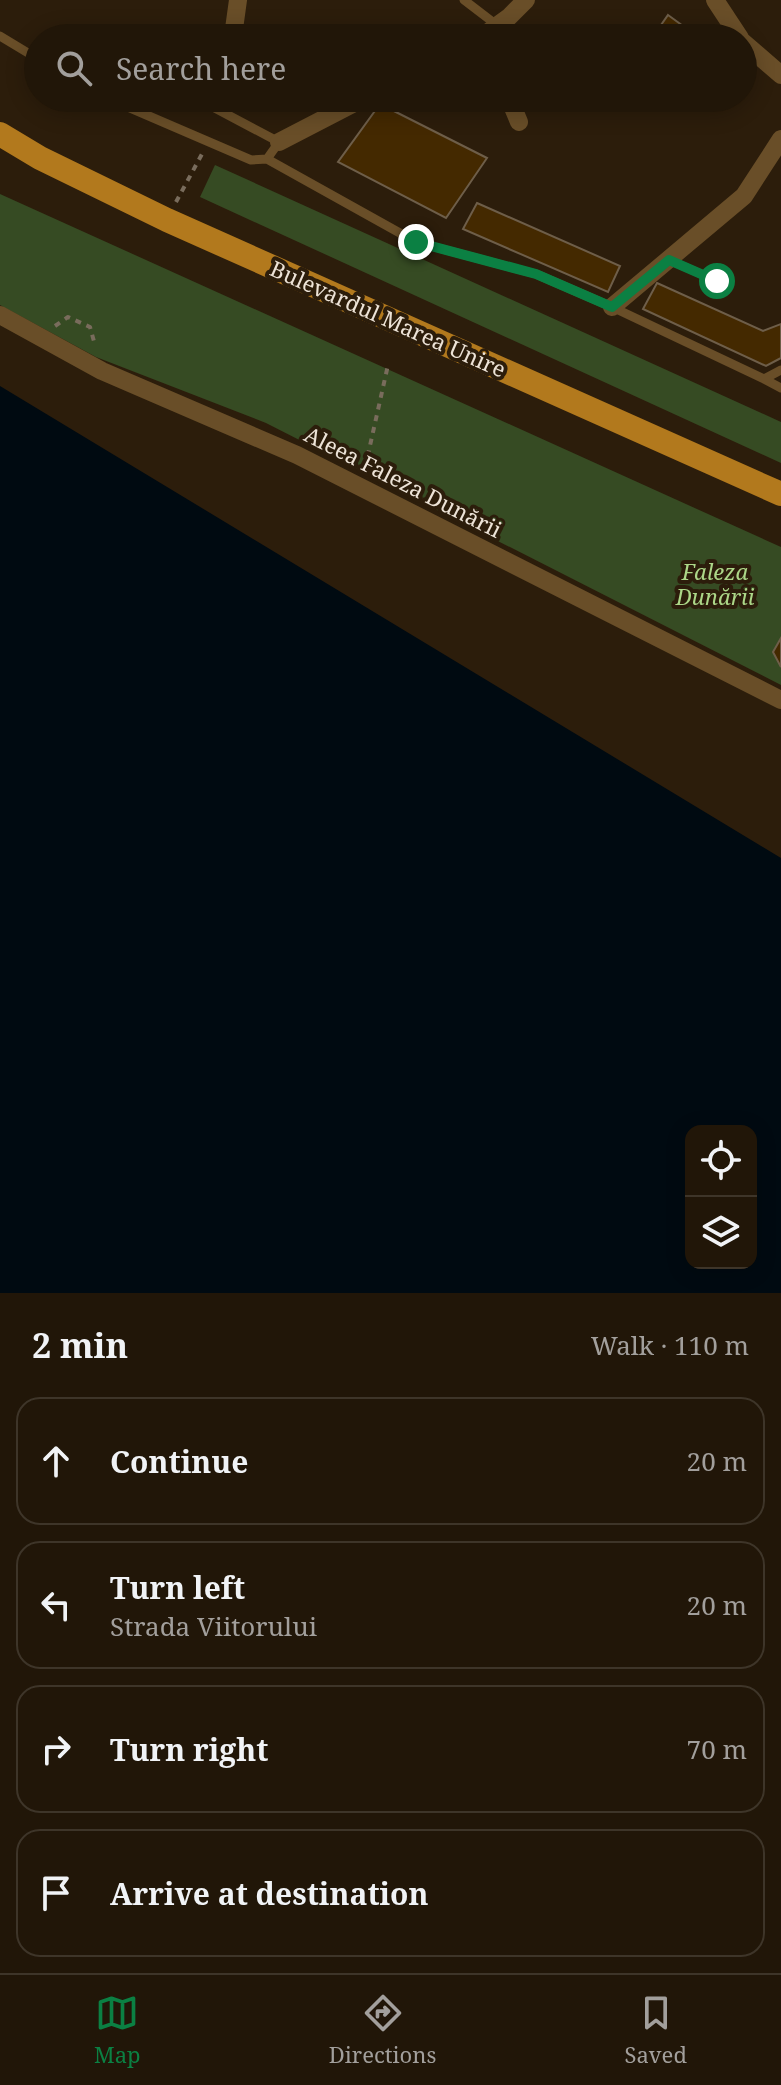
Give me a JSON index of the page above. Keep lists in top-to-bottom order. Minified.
{"streets":{"main road":["Bulevardul Marea Unire"],"street":["Aleea Faleza Dunării"]},"parks":["Faleza Dunării"],"page":{"search":"Search here","heading":["2 min","Walk · 110 m"],"list":[["Continue","20 m"],["Turn left","Strada Viitorului","20 m"],["Turn right","70 m"],"Arrive at destination"],"nav":["Map","Directions","Saved"]}}
